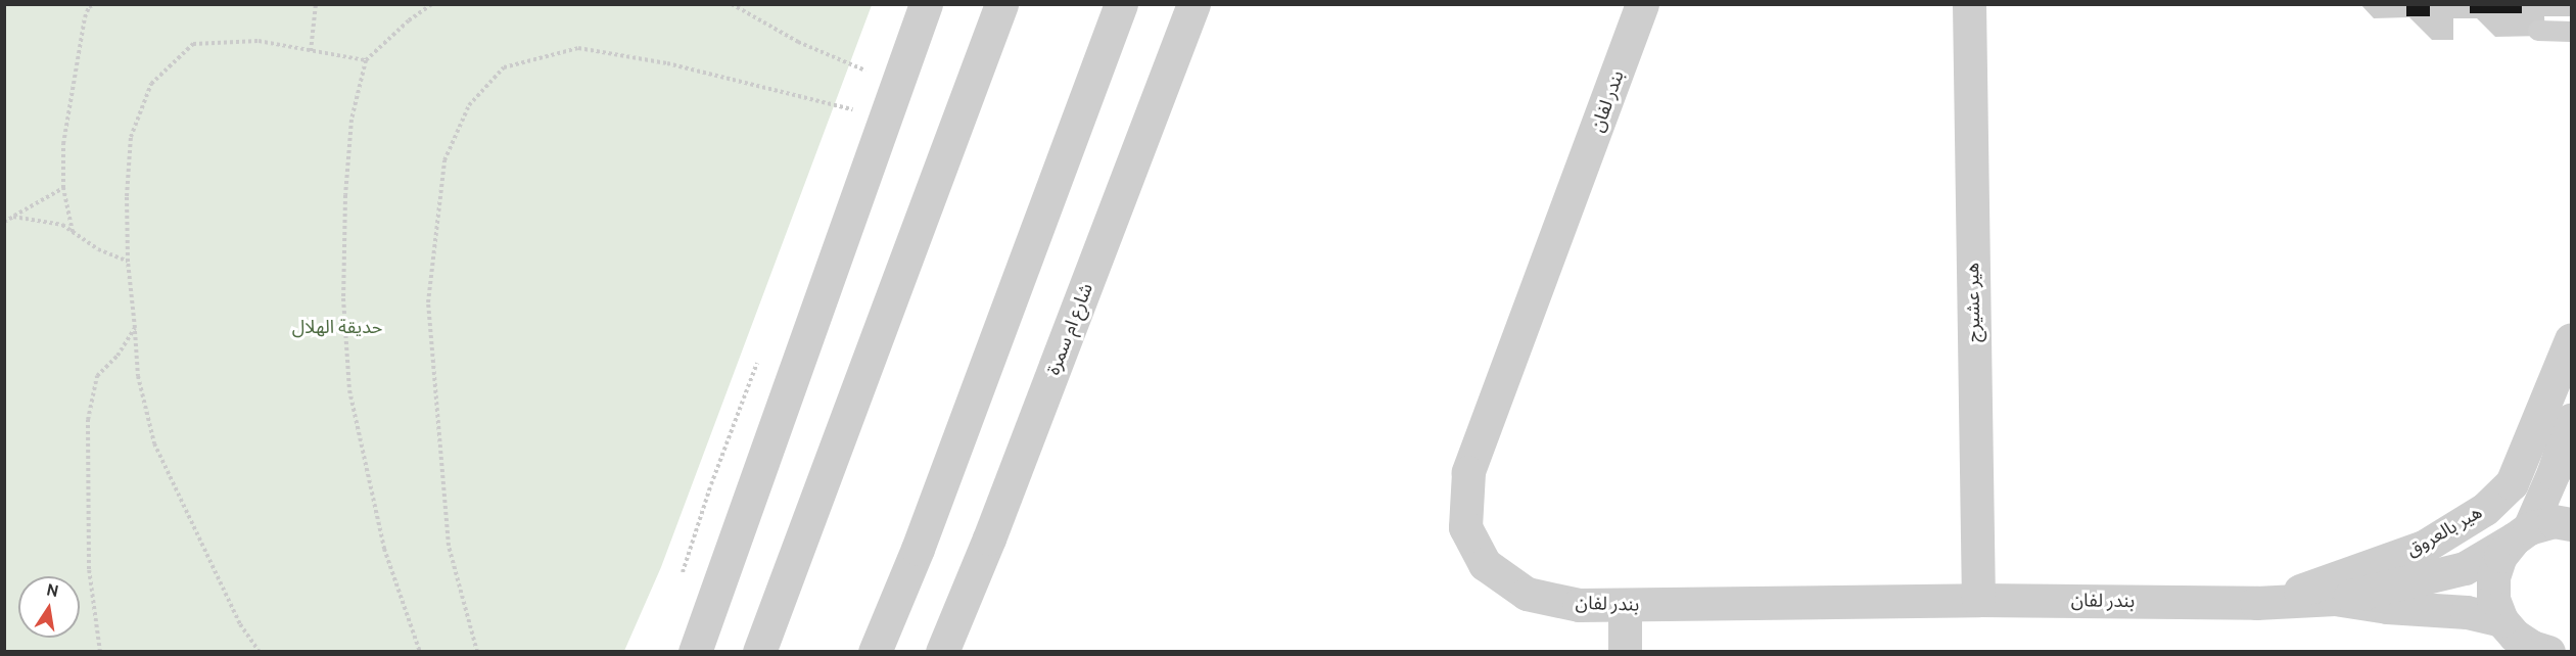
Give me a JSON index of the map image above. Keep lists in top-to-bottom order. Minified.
{"streets":{"street":["بندر لفان","هير عشيرج","شارع ام سمرة","هير بالعروق"]},"crossings":[["بندر لفان","هير عشيرج"],["بندر لفان","هير بالعروق"]],"parks":["حديقة الهلال"],"north":"top"}
